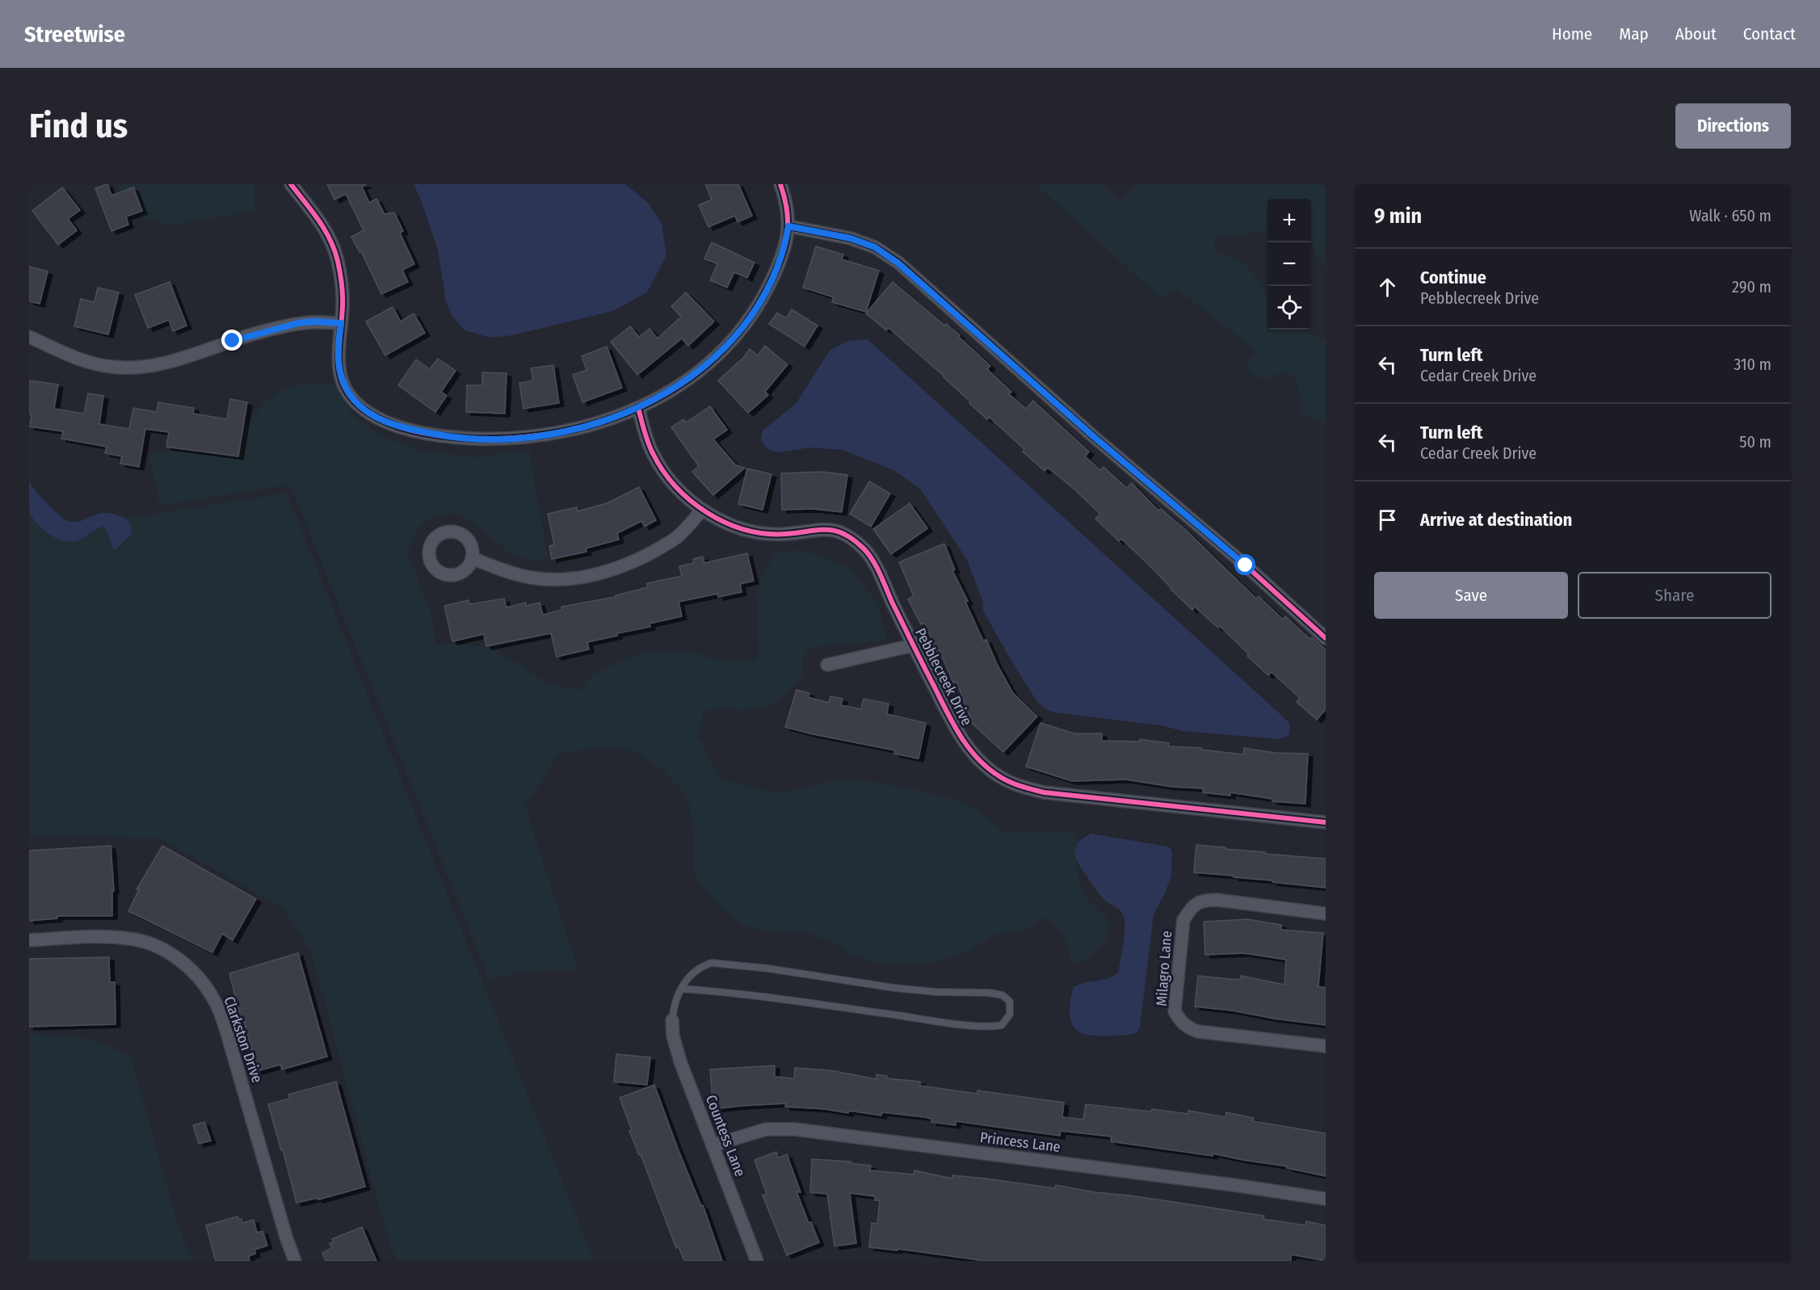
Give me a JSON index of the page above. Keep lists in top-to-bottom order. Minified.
{"streets":{"street":["Pebblecreek Drive","Milagro Lane","Clarkston Drive","Countess Lane","Princess Lane"]},"crossings":[["Countess Lane","Princess Lane"]],"page":{"header":"Streetwise","nav":["Home","Map","About","Contact"],"buttons":["Directions",["Save","Share"]],"title":"Find us","heading":["9 min","Walk · 650 m"],"map_buttons":["+","−"],"list":[["Continue","Pebblecreek Drive","290 m"],["Turn left","Cedar Creek Drive","310 m"],["Turn left","Cedar Creek Drive","50 m"],"Arrive at destination"]}}
